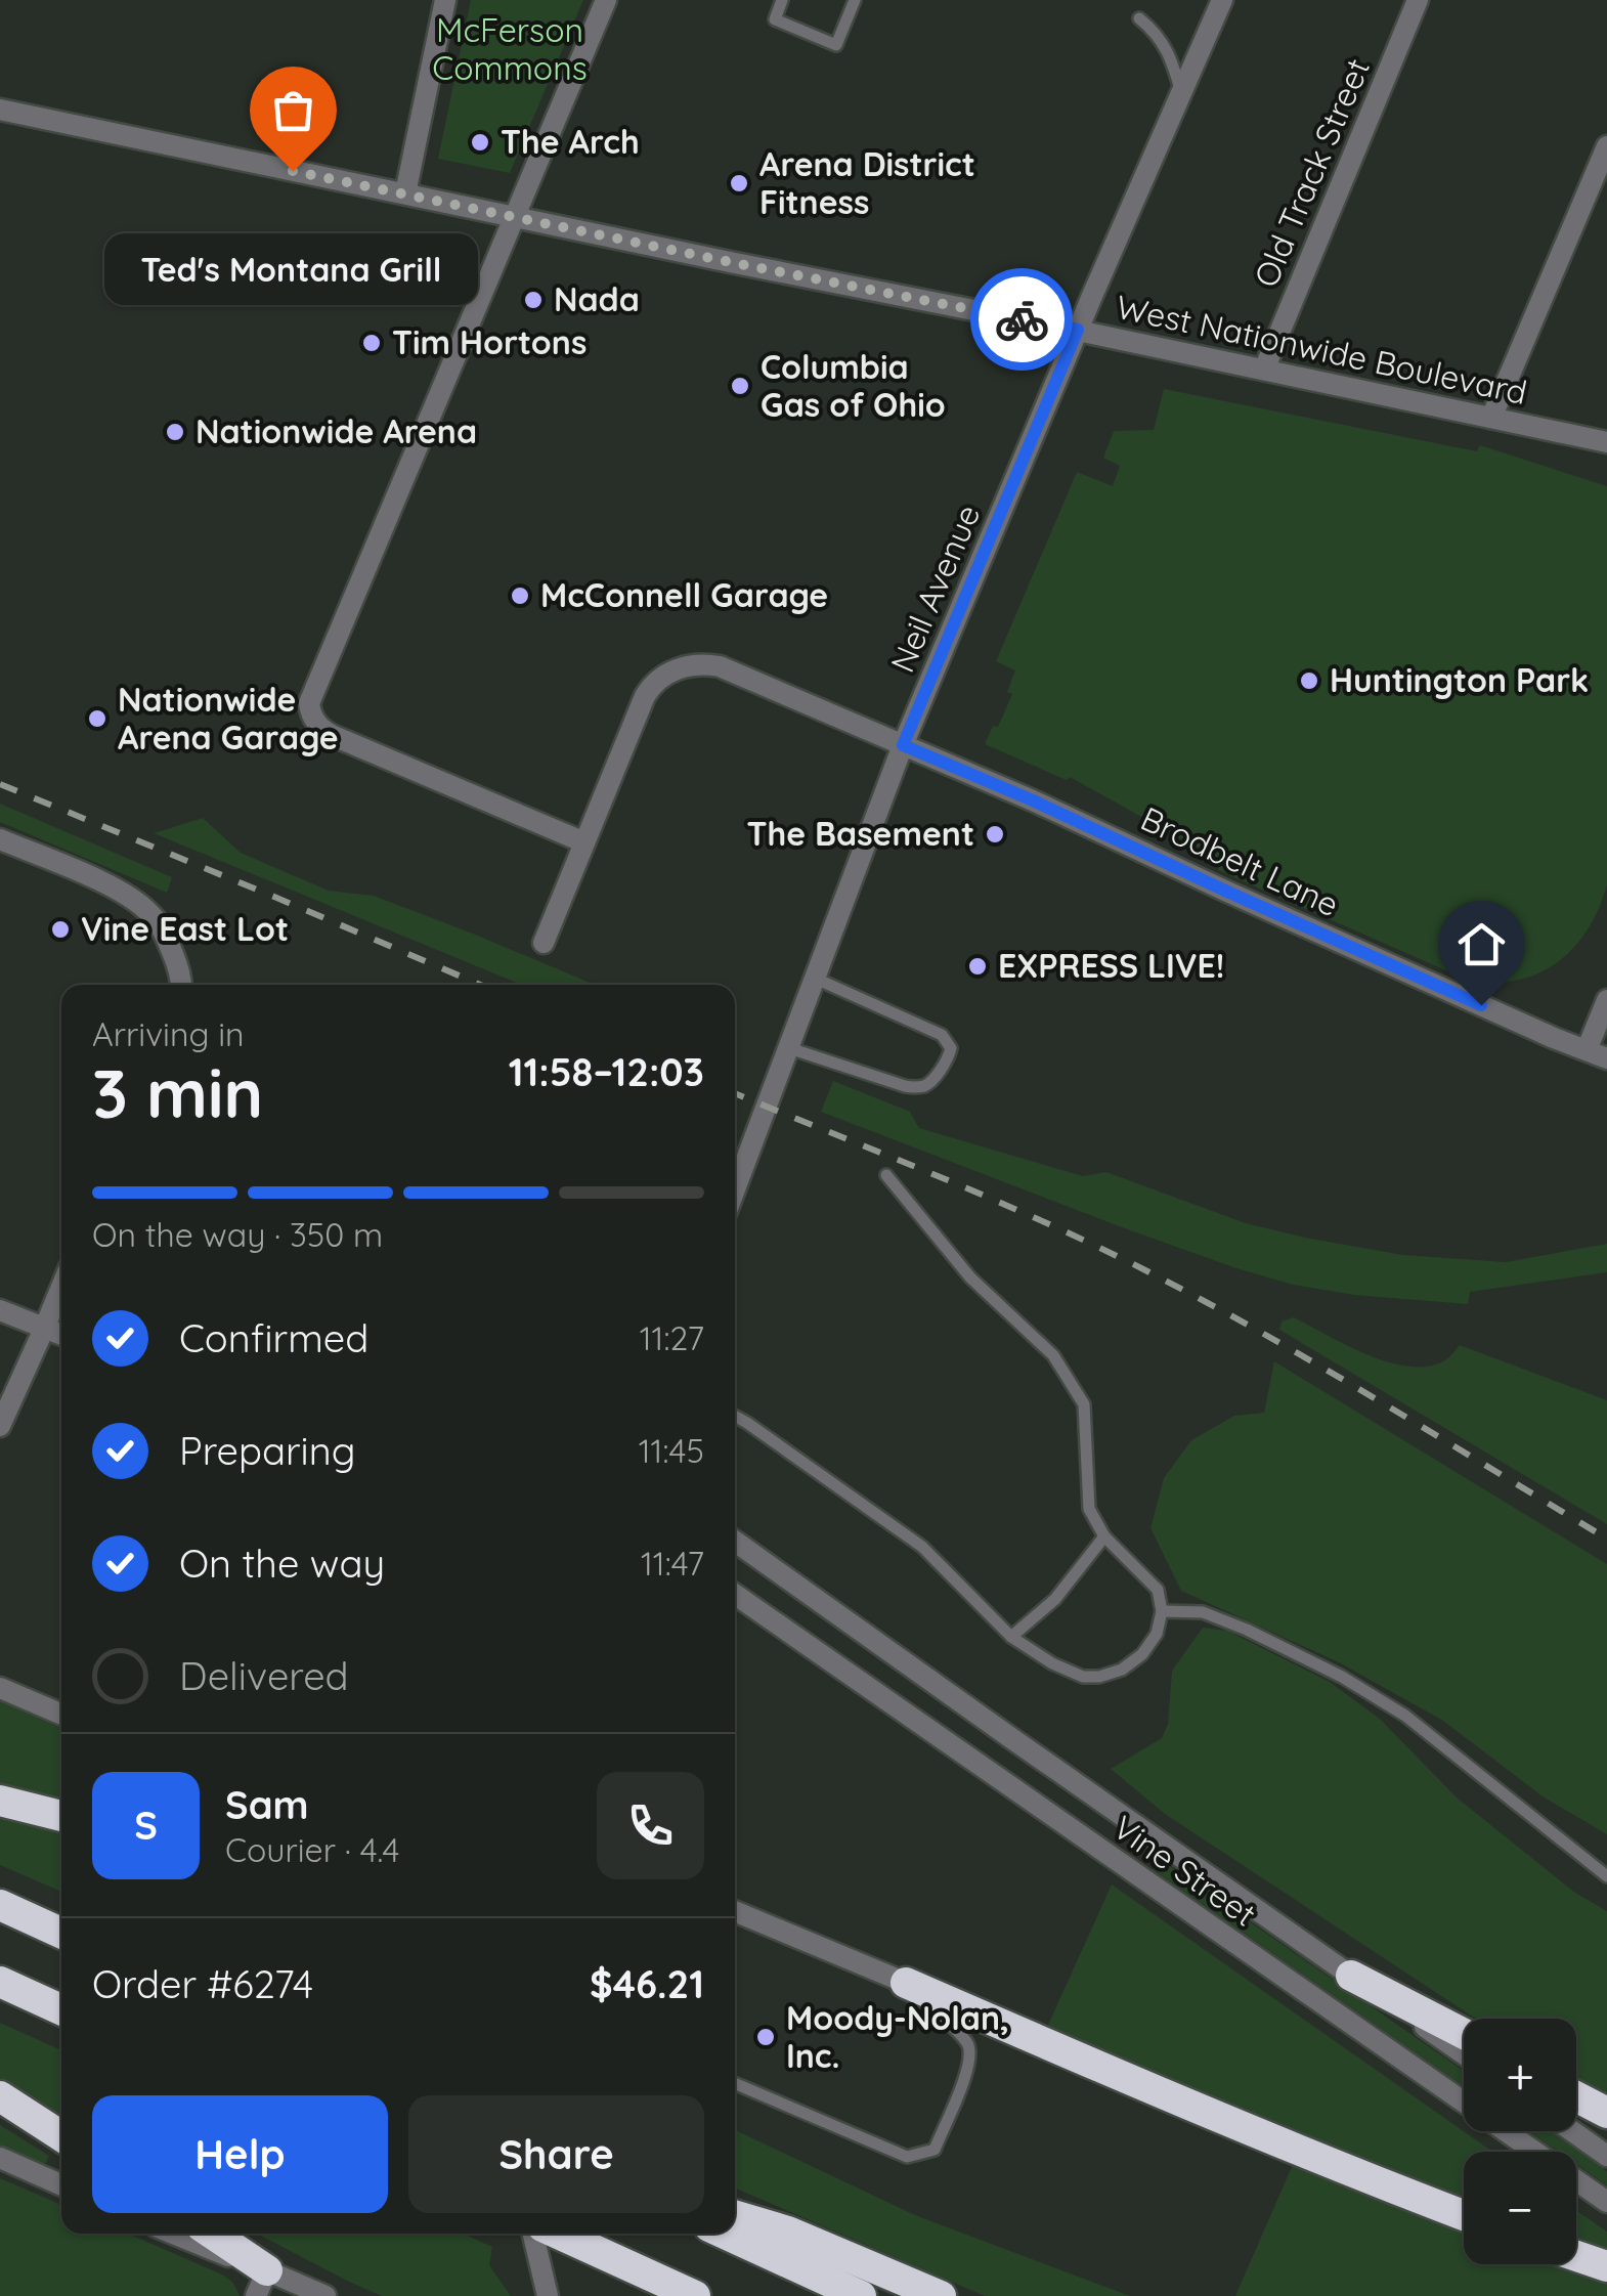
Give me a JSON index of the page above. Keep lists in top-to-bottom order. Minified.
{"streets":{"street":["Old Track Street","West Nationwide Boulevard","Neil Avenue","Brodbelt Lane","Vine Street"]},"crossings":[["Old Track Street","West Nationwide Boulevard"],["West Nationwide Boulevard","Neil Avenue"],["Neil Avenue","Brodbelt Lane"]],"parks":["McFerson Commons"],"places":["The Arch","Ted's Montana Grill","Arena District Fitness","Nada","Tim Hortons","Columbia Gas of Ohio","Nationwide Arena","McConnell Garage","Huntington Park","Nationwide Arena Garage","The Basement","Vine East Lot","EXPRESS LIVE!","Moody-Nolan, Inc."],"page":{"bubble":"Ted's Montana Grill","heading":["3 min","Arriving in","11:58–12:03"],"panel":["Sam","Courier · 4.4","Order #6274","$46.21"],"bar":"On the way · 350 m","list":[["Confirmed","11:27"],["Preparing","11:45"],["On the way","11:47"],"Delivered"],"round":"S","map_buttons":["+","−"],"buttons":["Help","Share"]}}
